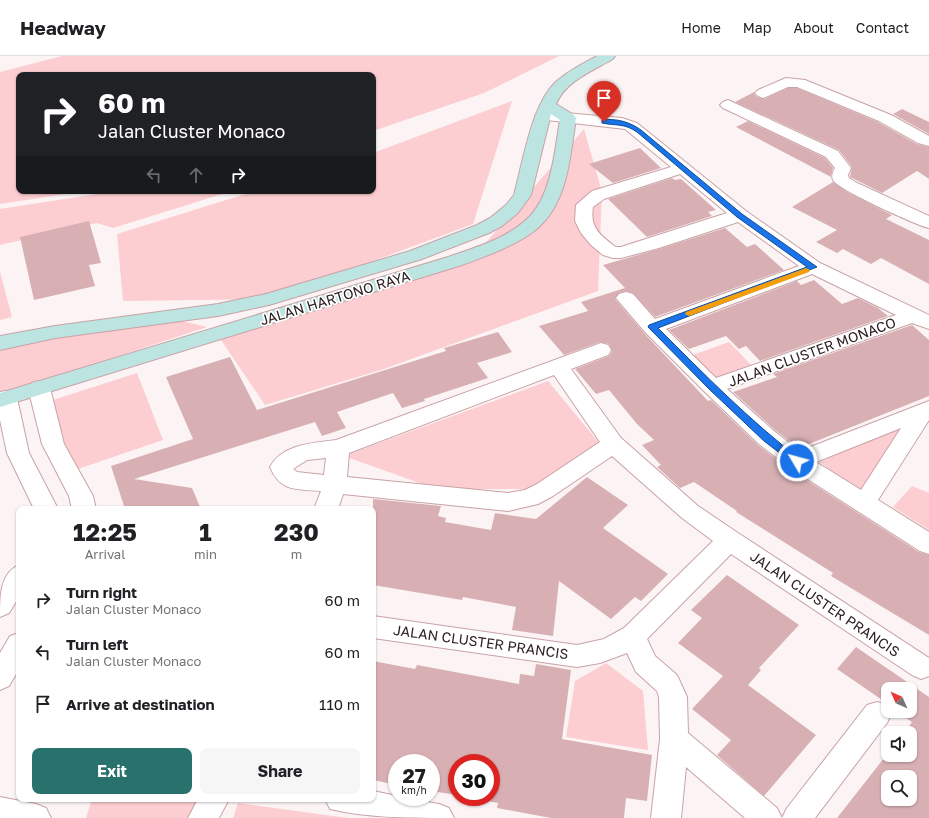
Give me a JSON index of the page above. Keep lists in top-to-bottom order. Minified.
{"streets":{"street":["JALAN HARTONO RAYA","JALAN CLUSTER MONACO","JALAN CLUSTER PRANCIS"]},"crossings":[["JALAN HARTONO RAYA","JALAN CLUSTER MONACO"]],"north":"top left","page":{"header":"Headway","nav":["Home","Map","About","Contact"],"turn":["60 m","Jalan Cluster Monaco"],"eta":["12:25","Arrival","1","min","230","m"],"list":[{"name":"Turn right","note":"Jalan Cluster Monaco","value":"60 m"},{"name":"Turn left","note":"Jalan Cluster Monaco","value":"60 m"},{"name":"Arrive at destination","value":"110 m"}],"buttons":["Exit","Share"],"speed":"27 km/h","limit":"30"}}
